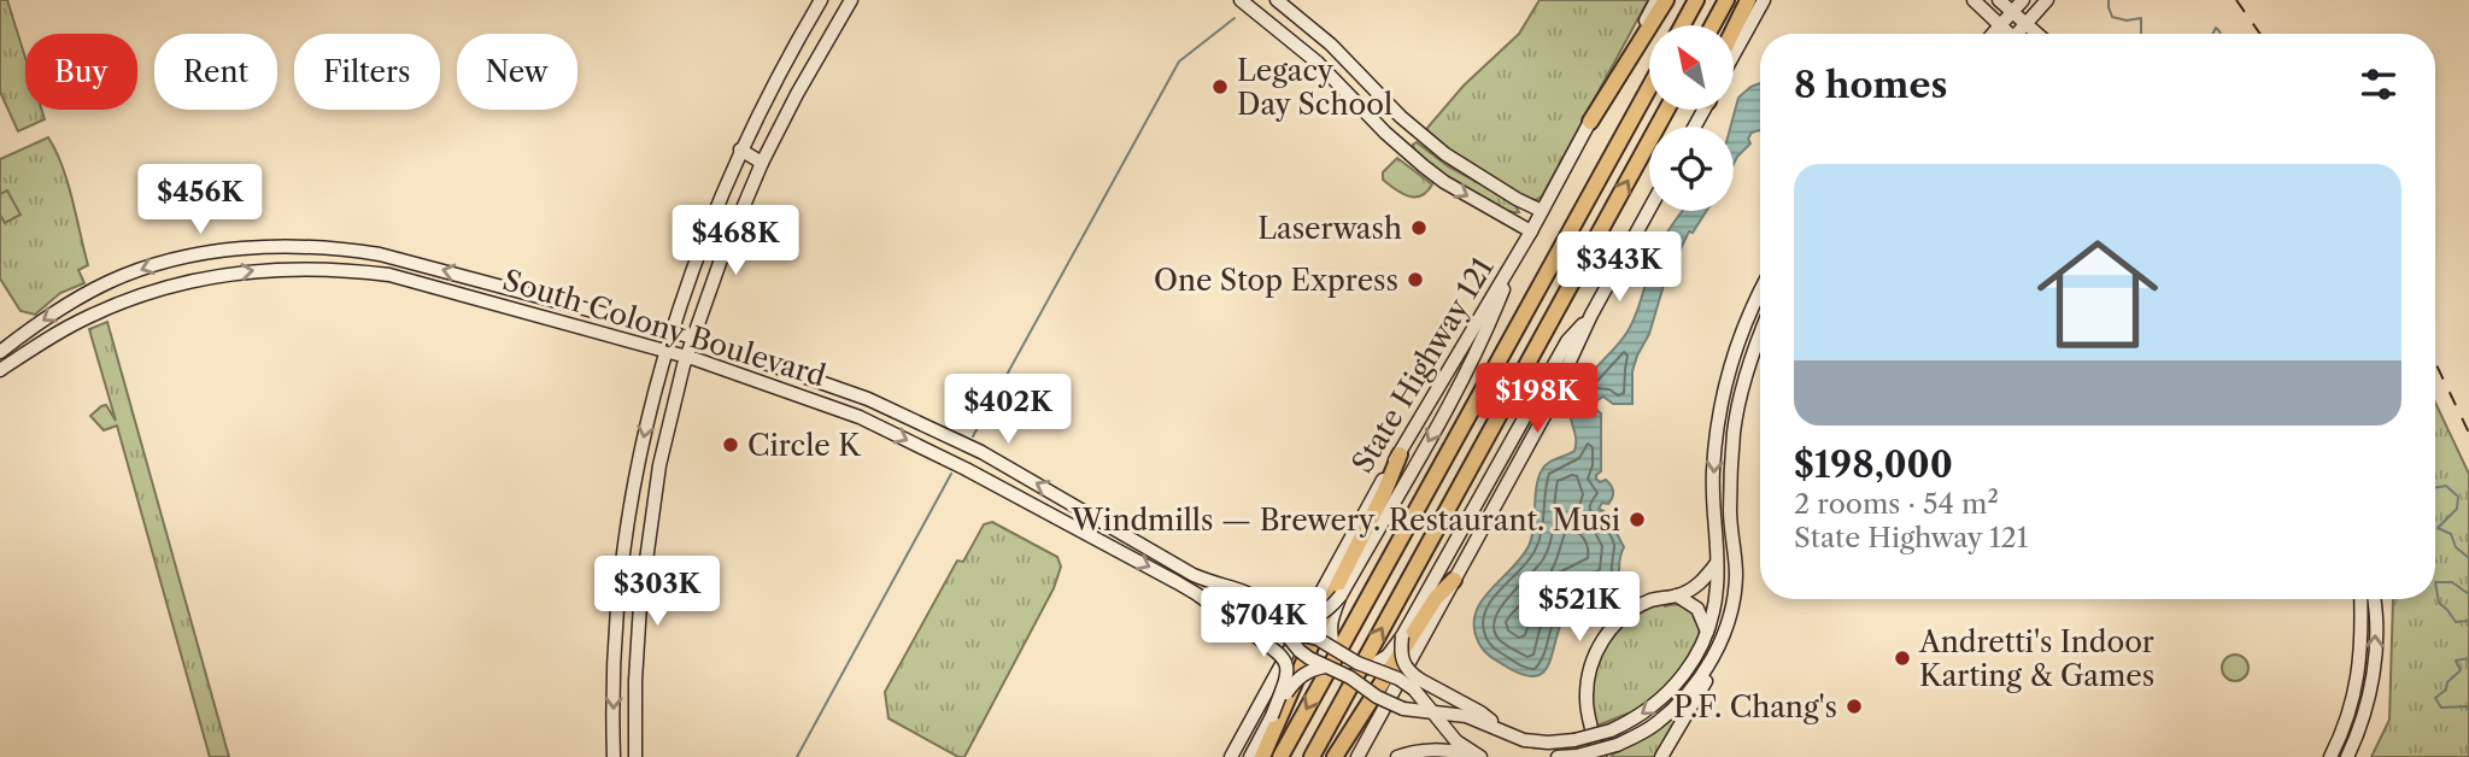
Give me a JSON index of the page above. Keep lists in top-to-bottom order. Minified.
{"streets":{"main road":["South Colony Boulevard","State Highway 121"]},"places":["Legacy Day School","Laserwash","One Stop Express","Circle K","Windmills — Brewery. Restaurant. Musi","Andretti's Indoor Karting & Games","P.F. Chang's"],"north":"top left","page":{"chip":["Buy","Rent","Filters","New"],"heading":"8 homes","list":[{"name":"$198,000","note":"2 rooms · 54 m² · State Highway 121"}],"price":["$456K","$468K","$343K","$198K","$402K","$303K","$521K","$704K"]}}
